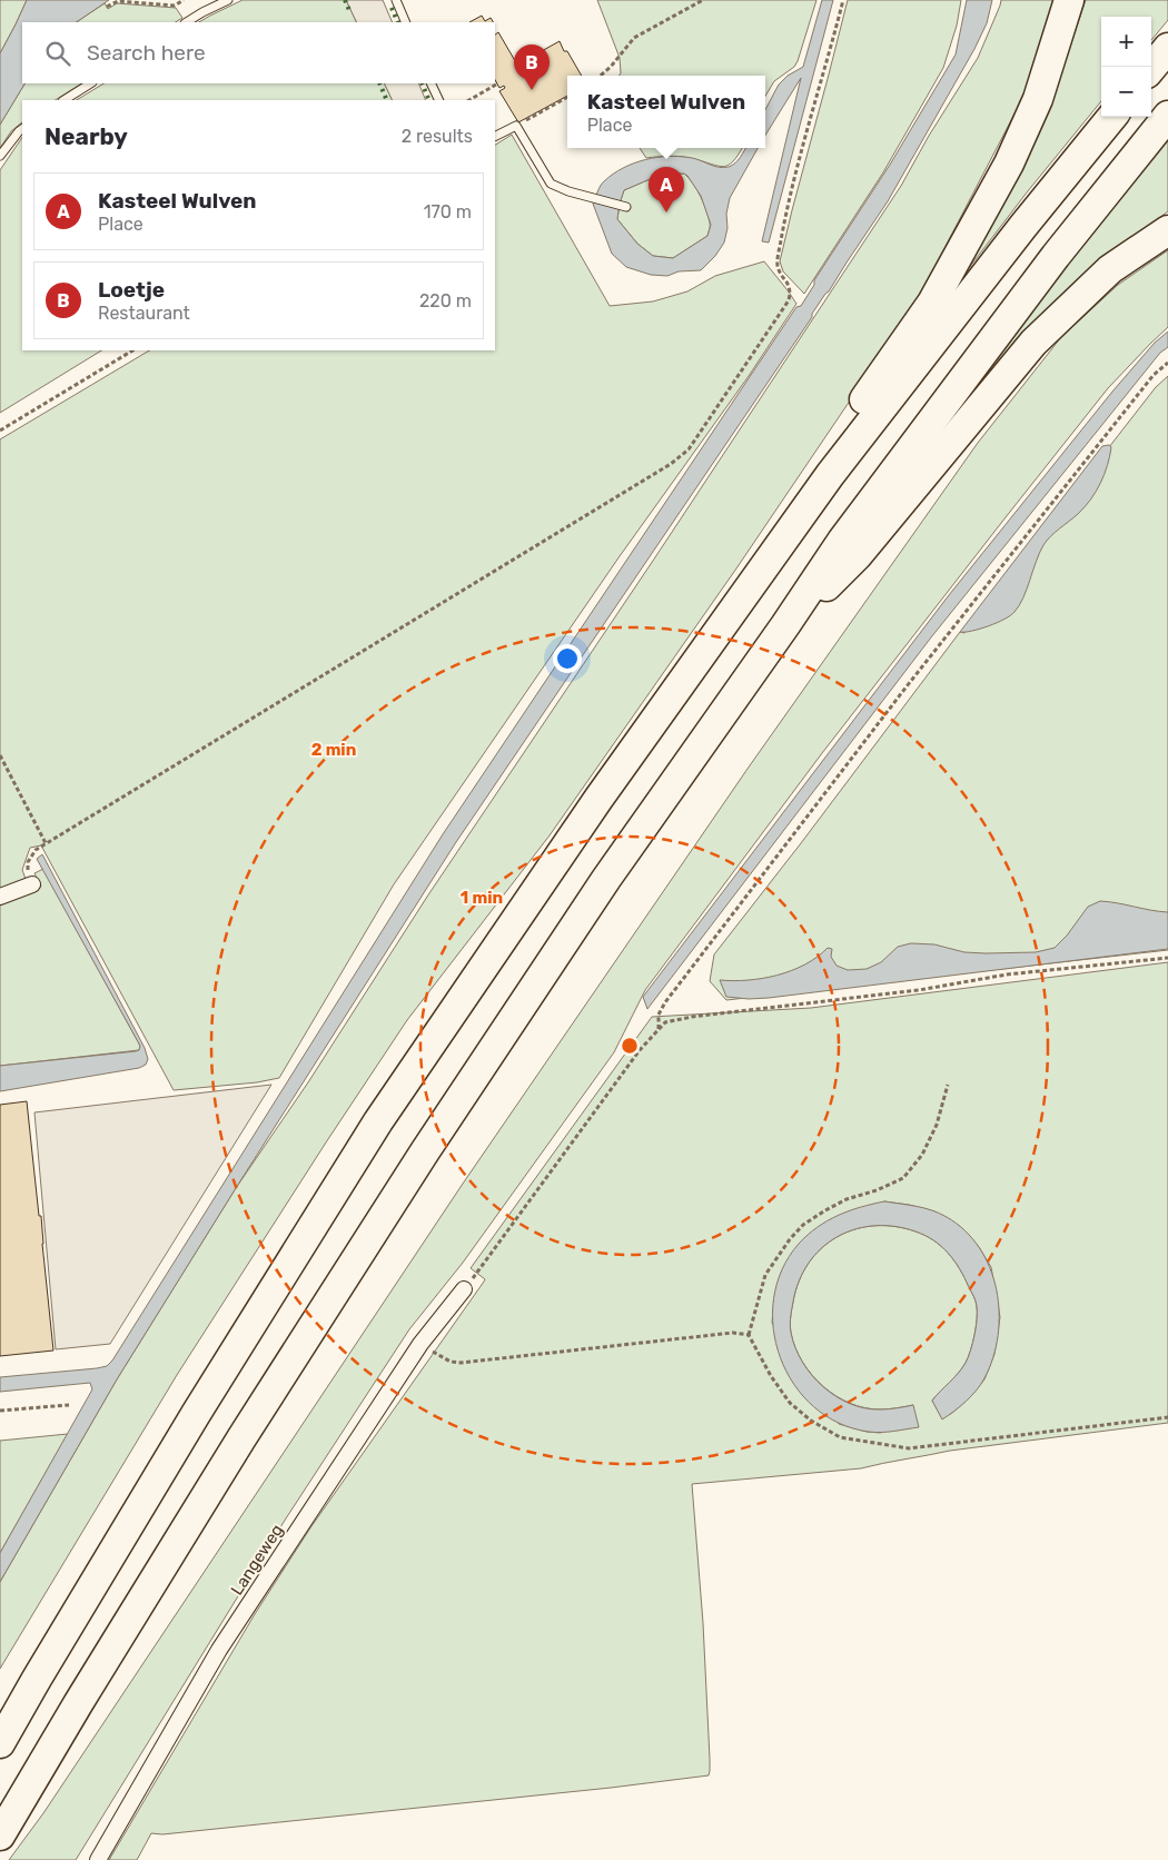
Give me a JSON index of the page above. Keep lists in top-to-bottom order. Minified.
{"streets":{"street":["Langeweg"]},"page":{"map_buttons":["+","−"],"search":"Search here","pins":["B","A"],"popup":["Kasteel Wulven","Place"],"heading":["Nearby","2 results"],"list":[{"mark":"A","name":"Kasteel Wulven","note":"Place","value":"170 m"},{"mark":"B","name":"Loetje","note":"Restaurant","value":"220 m"}]},"rings":["2 min","1 min"]}
